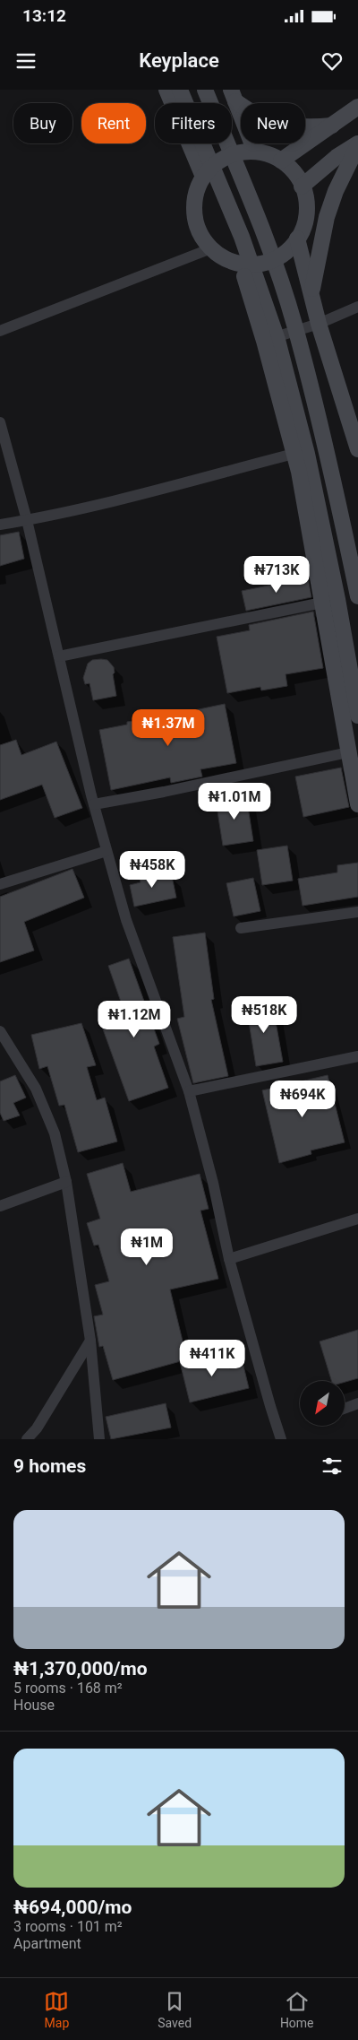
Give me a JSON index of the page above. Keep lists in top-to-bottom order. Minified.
{"north":"bottom left","page":{"status":"13:12","header":"Keyplace","chip":["Buy","Rent","Filters","New"],"price":["₦713K","₦1.37M","₦1.01M","₦458K","₦518K","₦1.12M","₦694K","₦1M","₦411K"],"heading":"9 homes","list":[{"name":"₦1,370,000/mo","note":"5 rooms · 168 m² · House"},{"name":"₦694,000/mo","note":"3 rooms · 101 m² · Apartment"}],"tabs":["Map","Saved","Home"]}}
